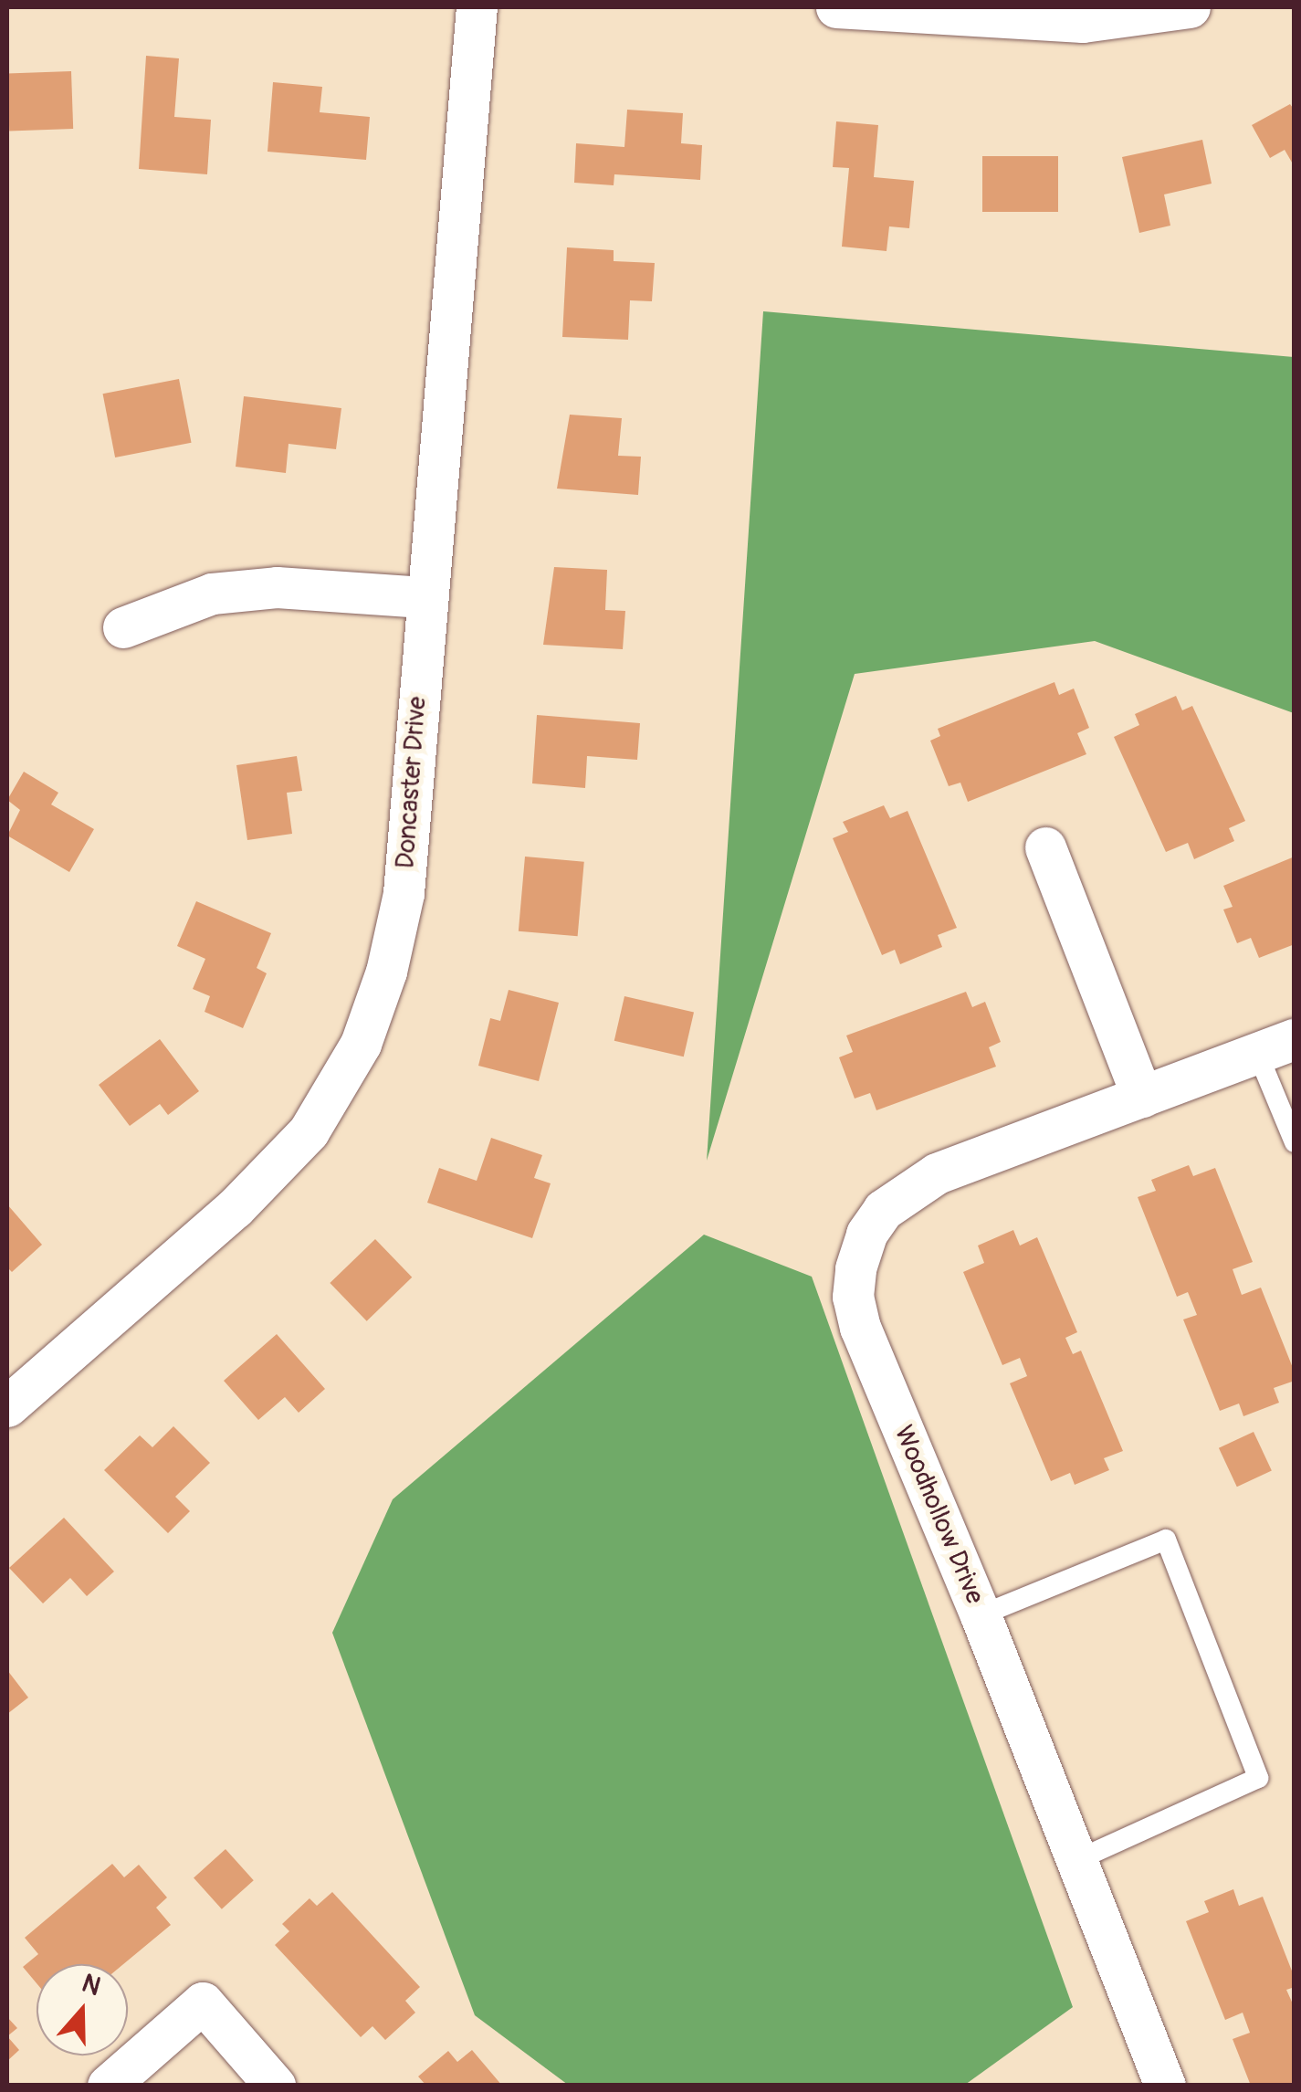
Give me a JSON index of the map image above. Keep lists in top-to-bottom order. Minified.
{"streets":{"street":["Doncaster Drive","Woodhollow Drive"]},"north":"top"}
